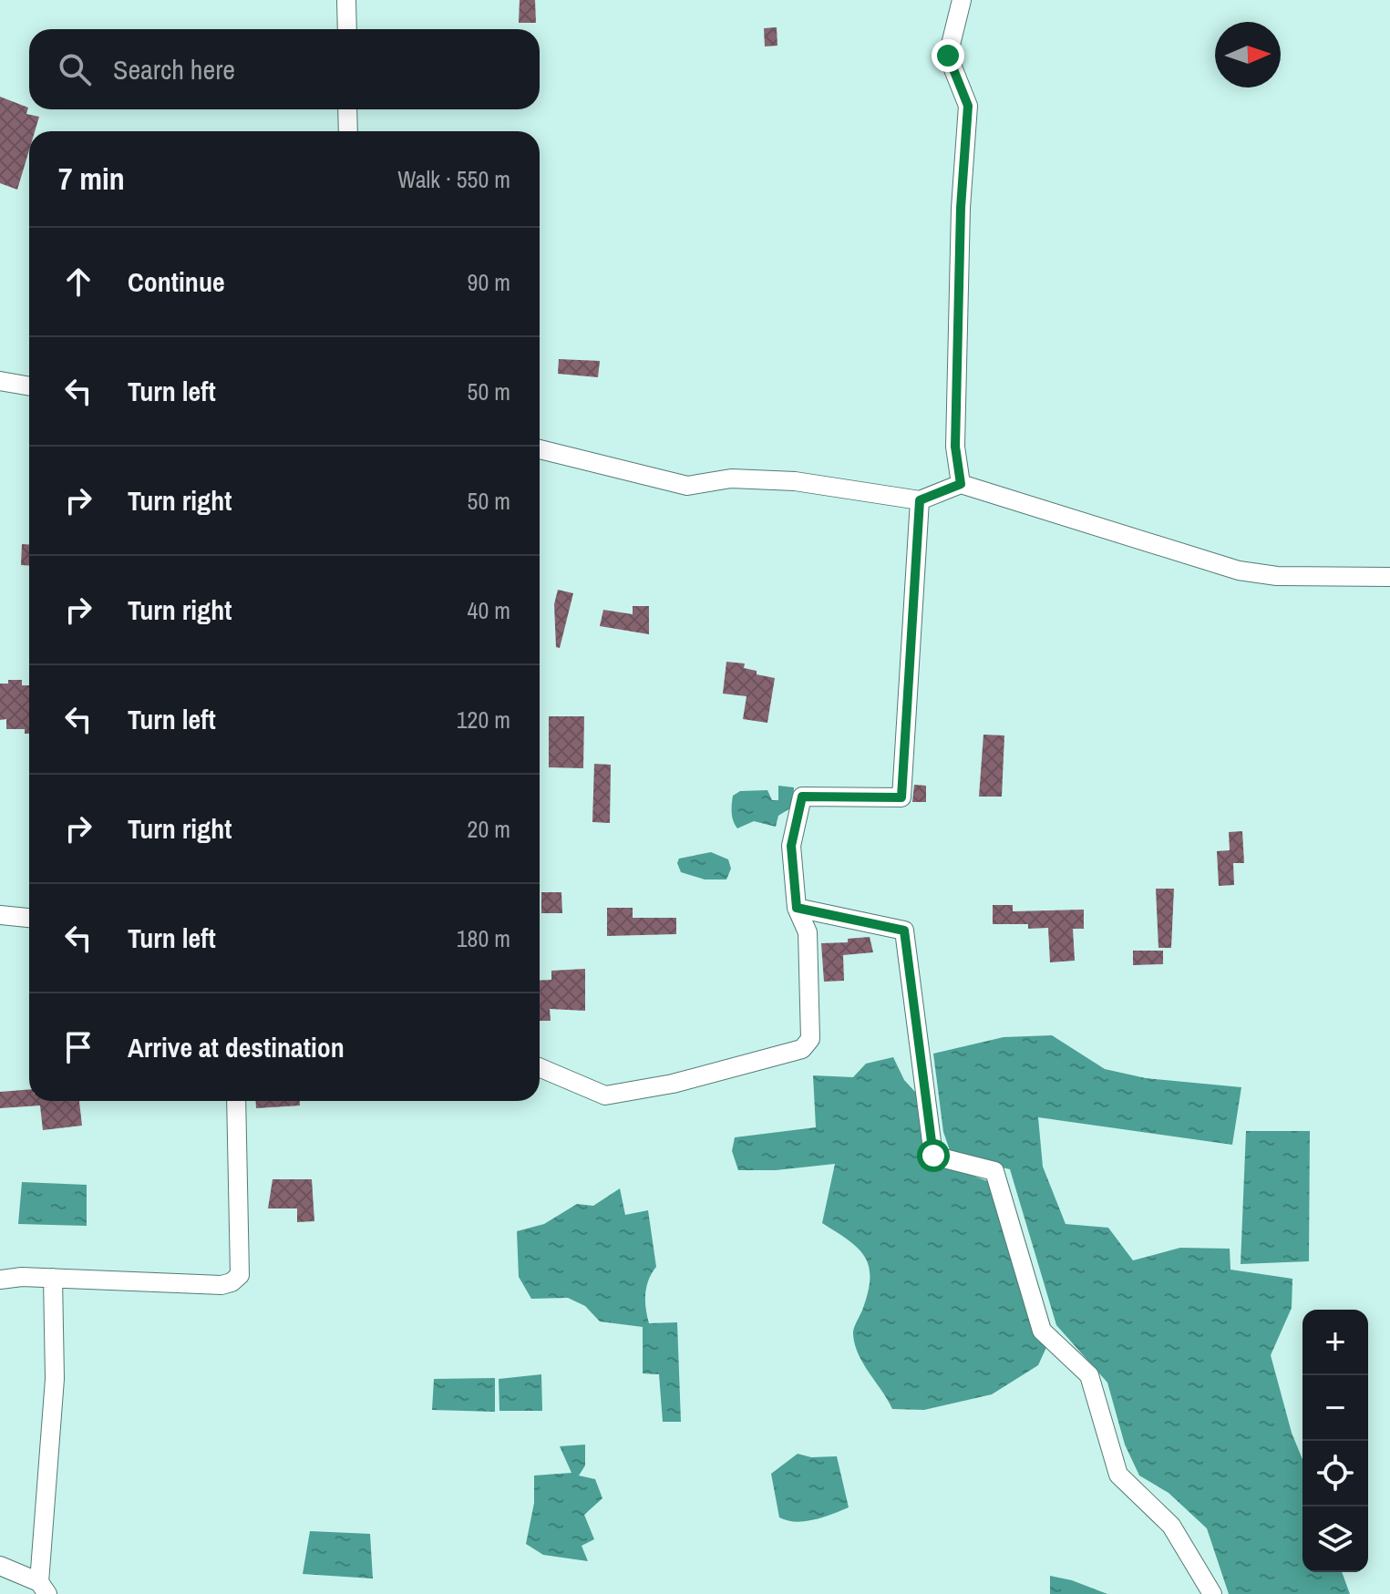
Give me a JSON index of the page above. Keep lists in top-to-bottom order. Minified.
{"north":"right","page":{"search":"Search here","heading":["7 min","Walk · 550 m"],"list":[["Continue","90 m"],["Turn left","50 m"],["Turn right","50 m"],["Turn right","40 m"],["Turn left","120 m"],["Turn right","20 m"],["Turn left","180 m"],"Arrive at destination"],"map_buttons":["+","−"]}}
